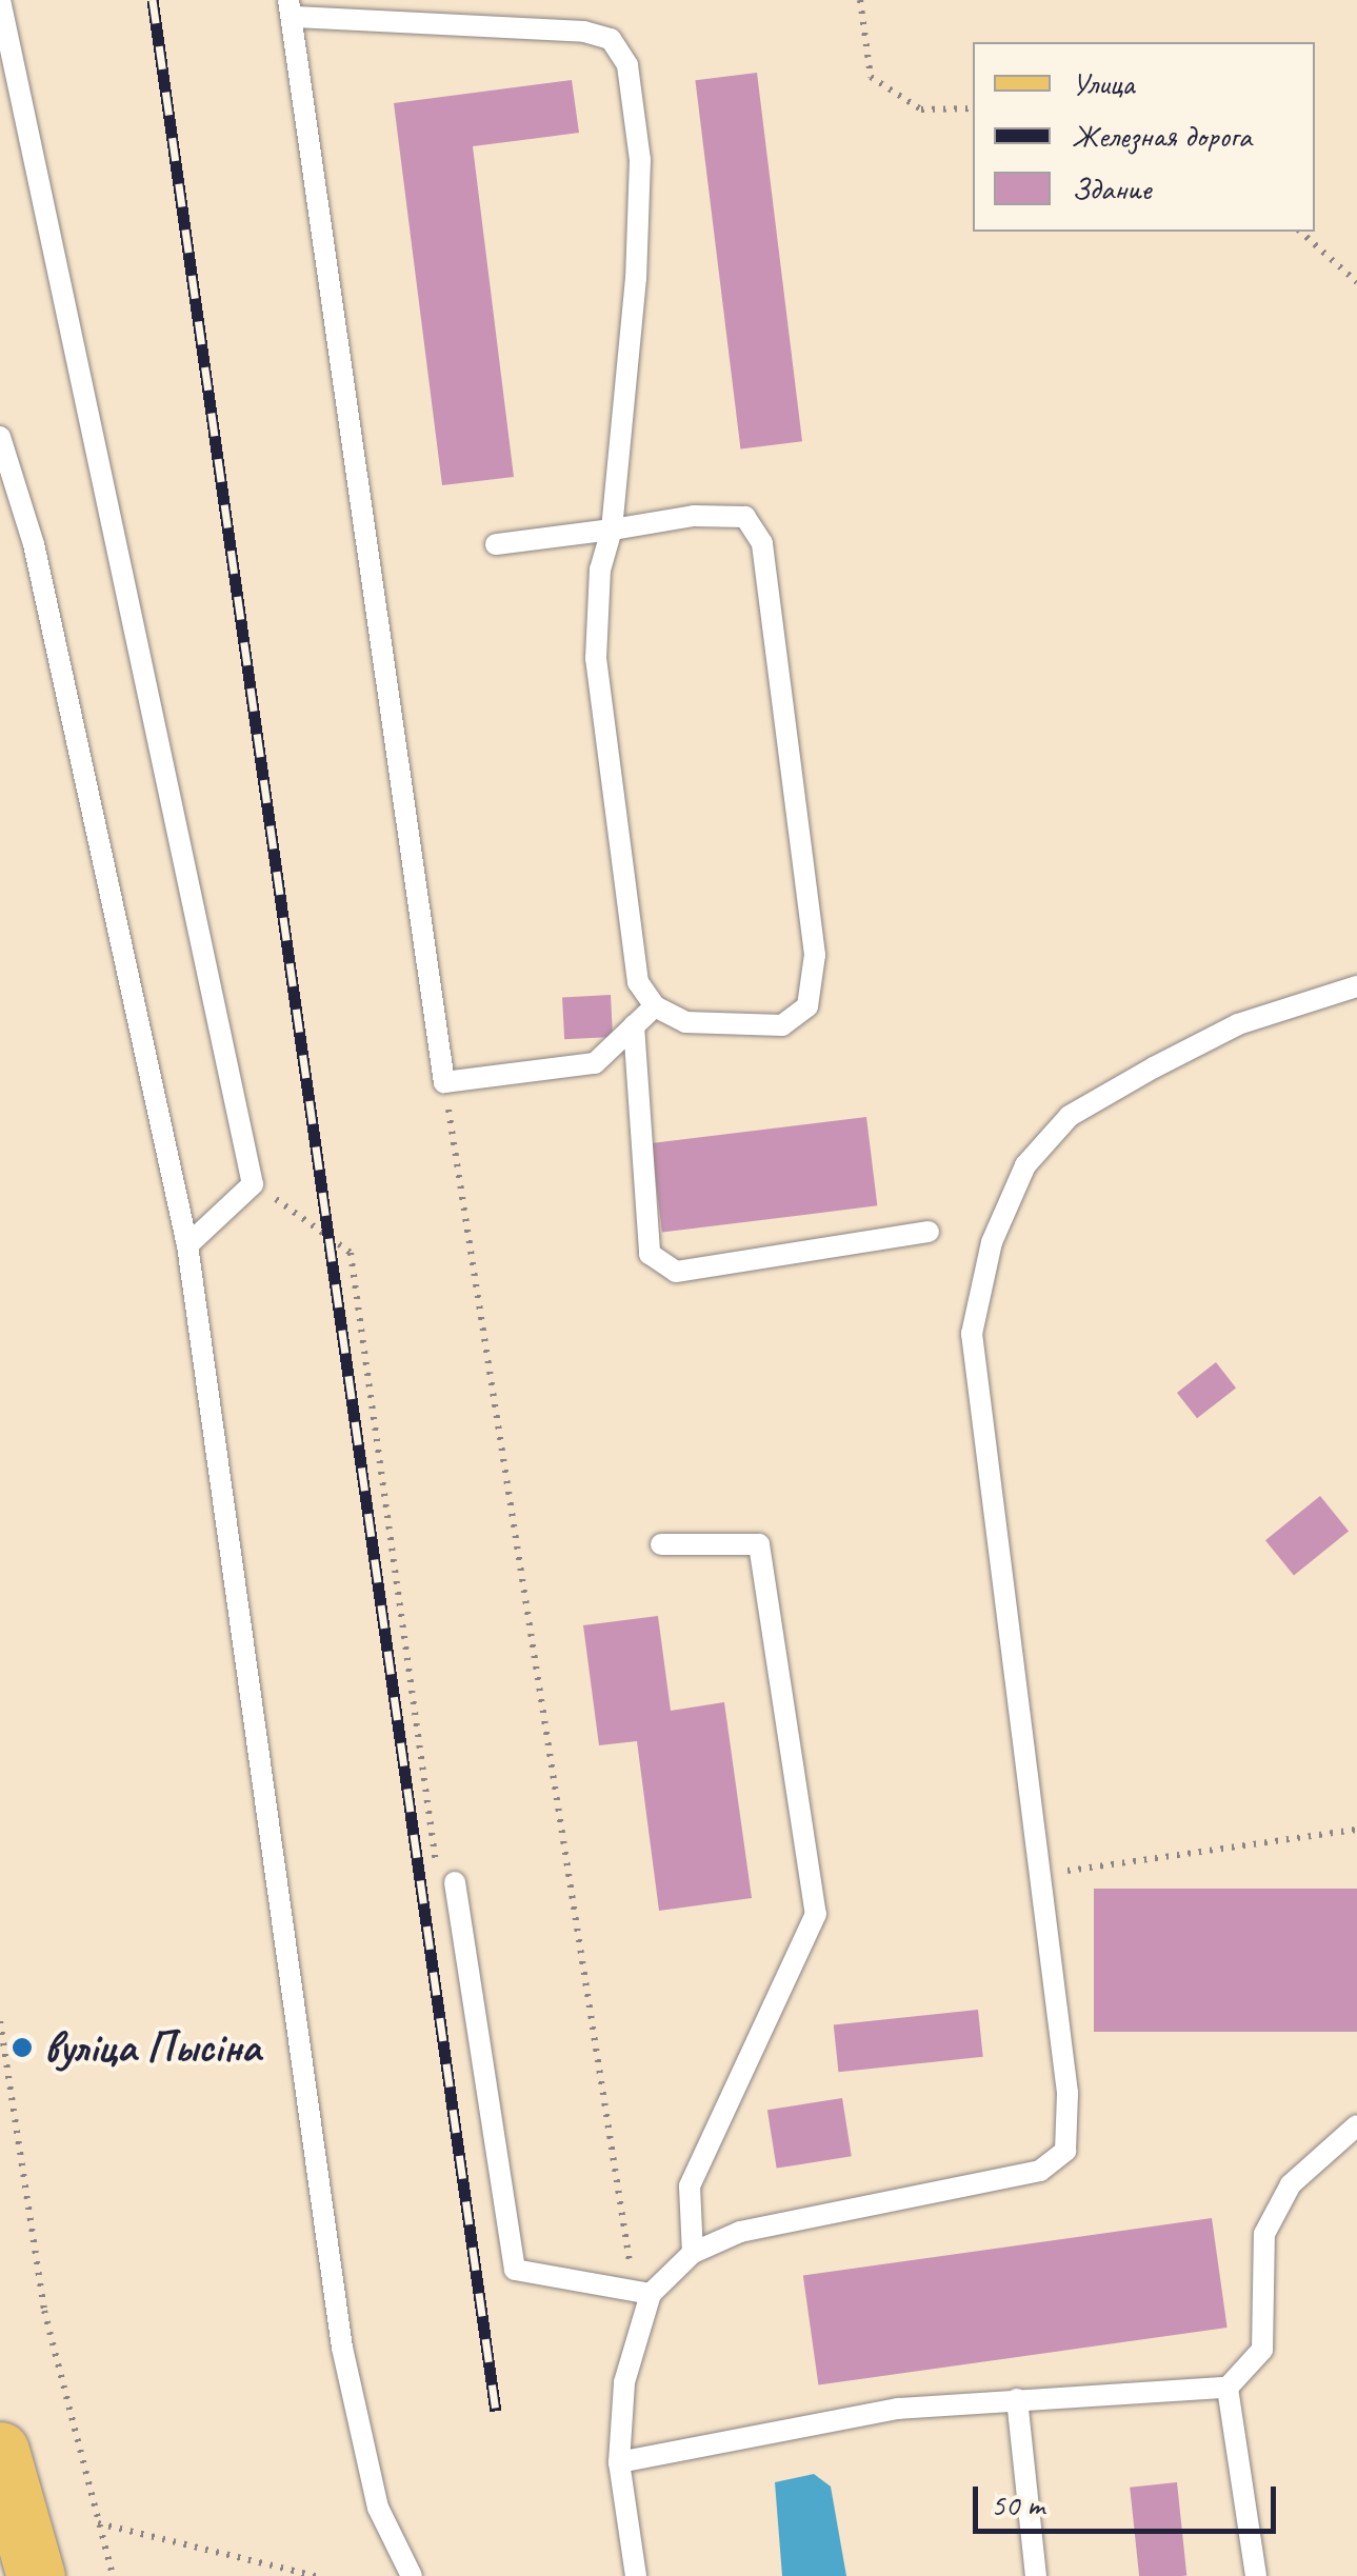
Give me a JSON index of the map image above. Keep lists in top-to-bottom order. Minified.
{"places":["вуліца Пысіна"],"legend":["Улица","Железная дорога","Здание"],"scale_bar":"50 m"}
